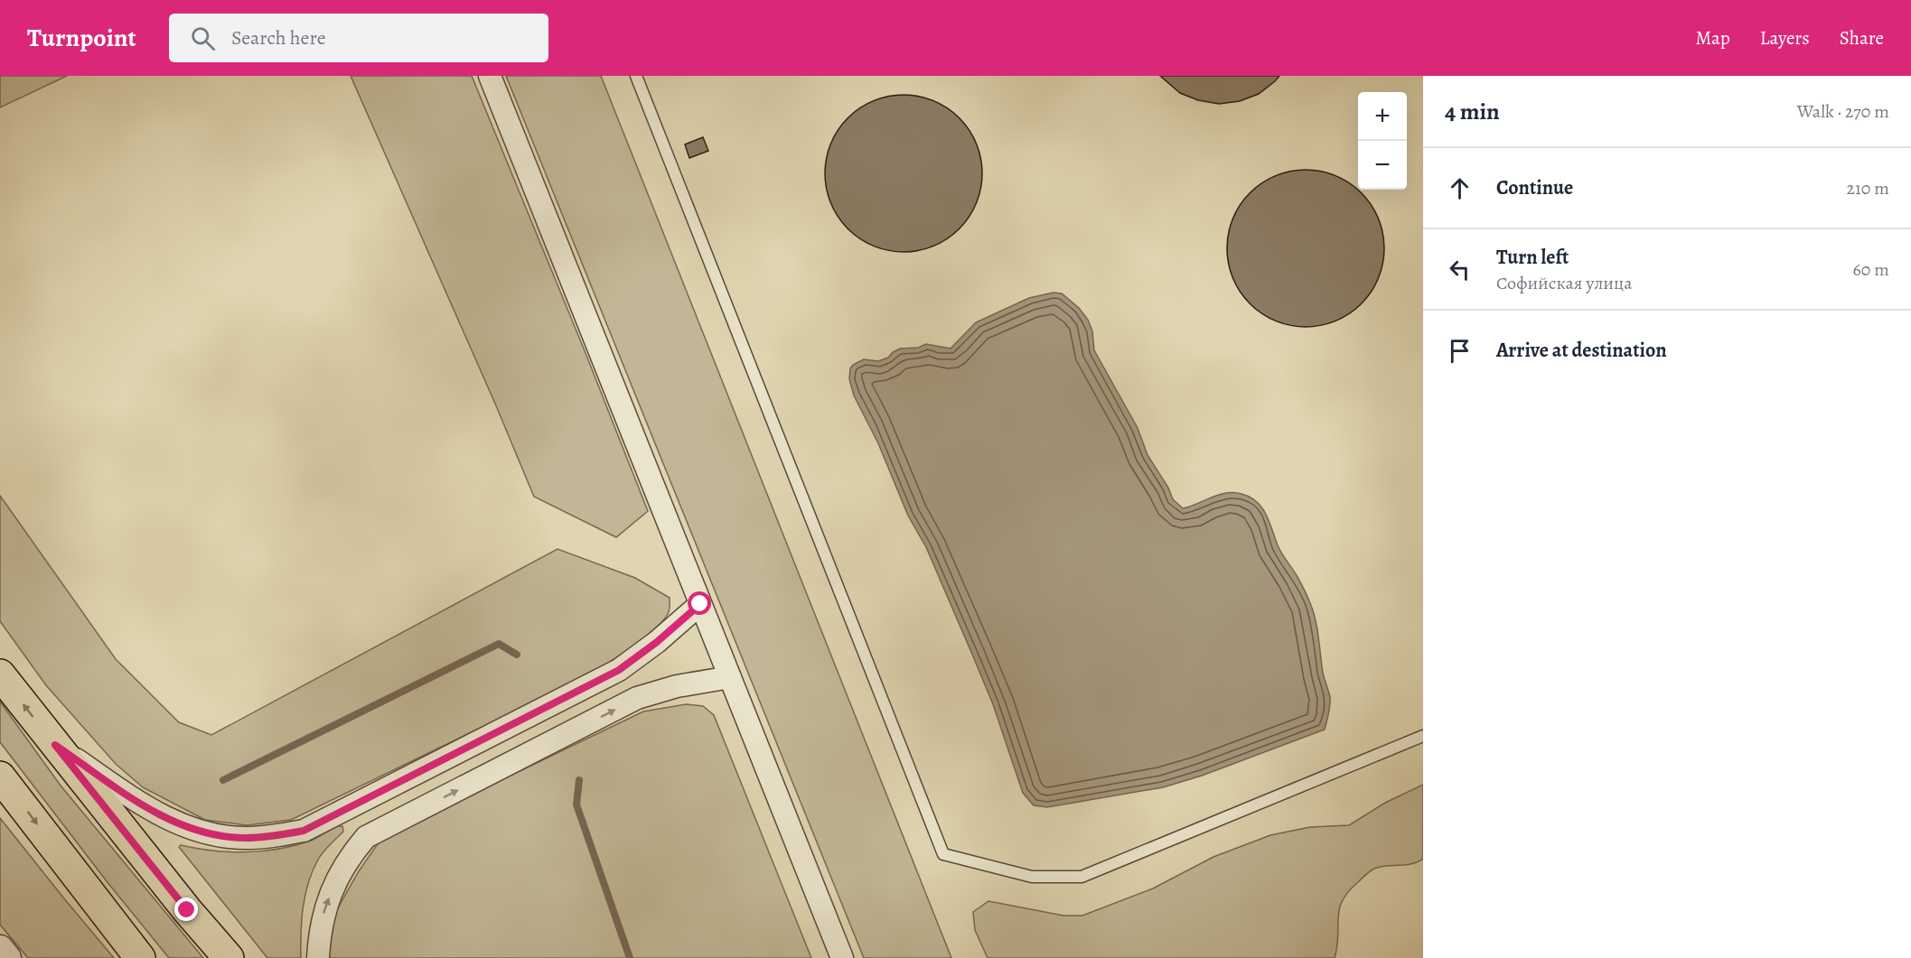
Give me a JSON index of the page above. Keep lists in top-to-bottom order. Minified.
{"page":{"header":"Turnpoint","search":"Search here","nav":["Map","Layers","Share"],"heading":["4 min","Walk · 270 m"],"map_buttons":["+","−"],"list":[["Continue","210 m"],["Turn left","Софийская улица","60 m"],"Arrive at destination"]}}
